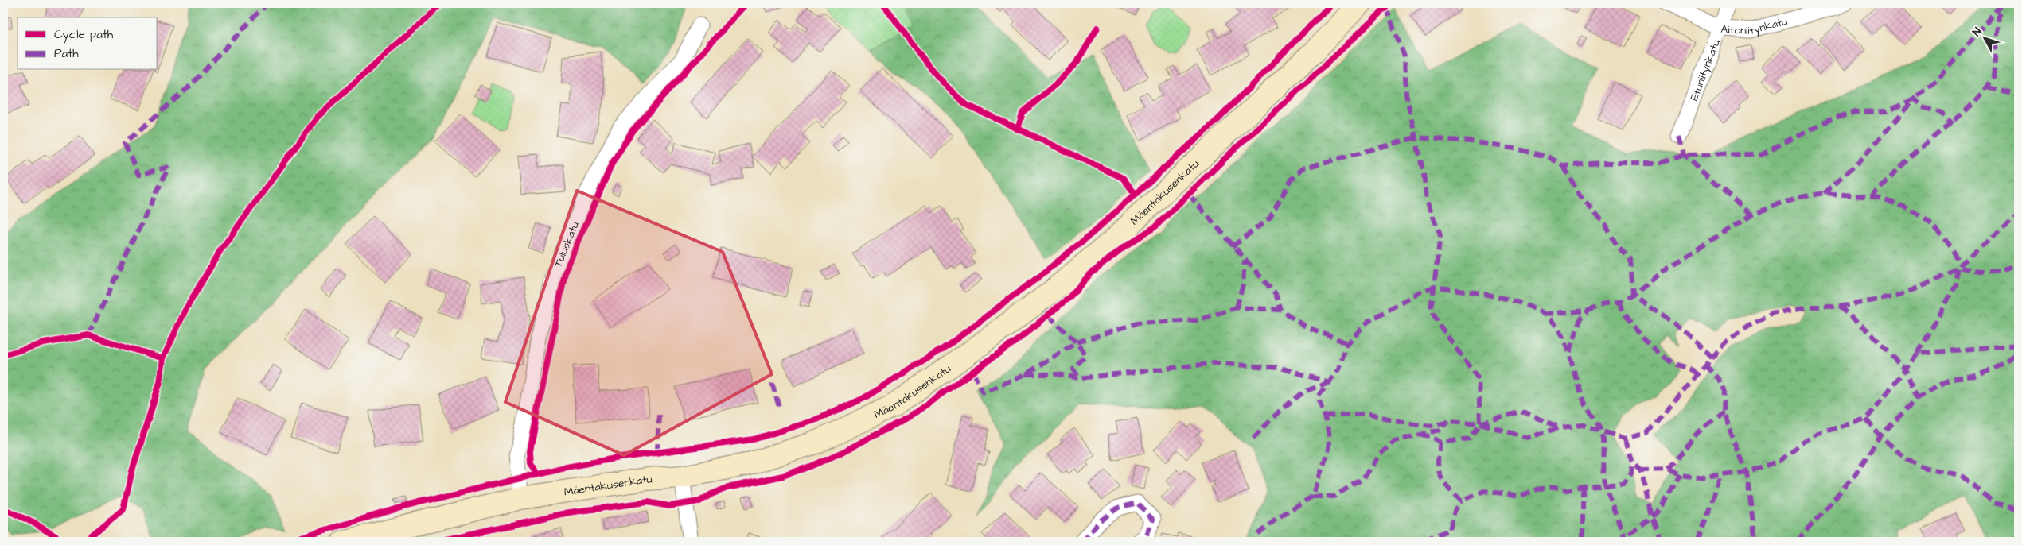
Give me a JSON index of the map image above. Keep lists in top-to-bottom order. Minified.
{"streets":{"main road":["Mäentakusenkatu"],"street":["Aitoniitynkatu","Etuniitynkatu","Tuluskatu"]},"crossings":[["Aitoniitynkatu","Etuniitynkatu"],["Mäentakusenkatu","Tuluskatu"]],"legend":["Cycle path","Path"],"north":"top left"}
